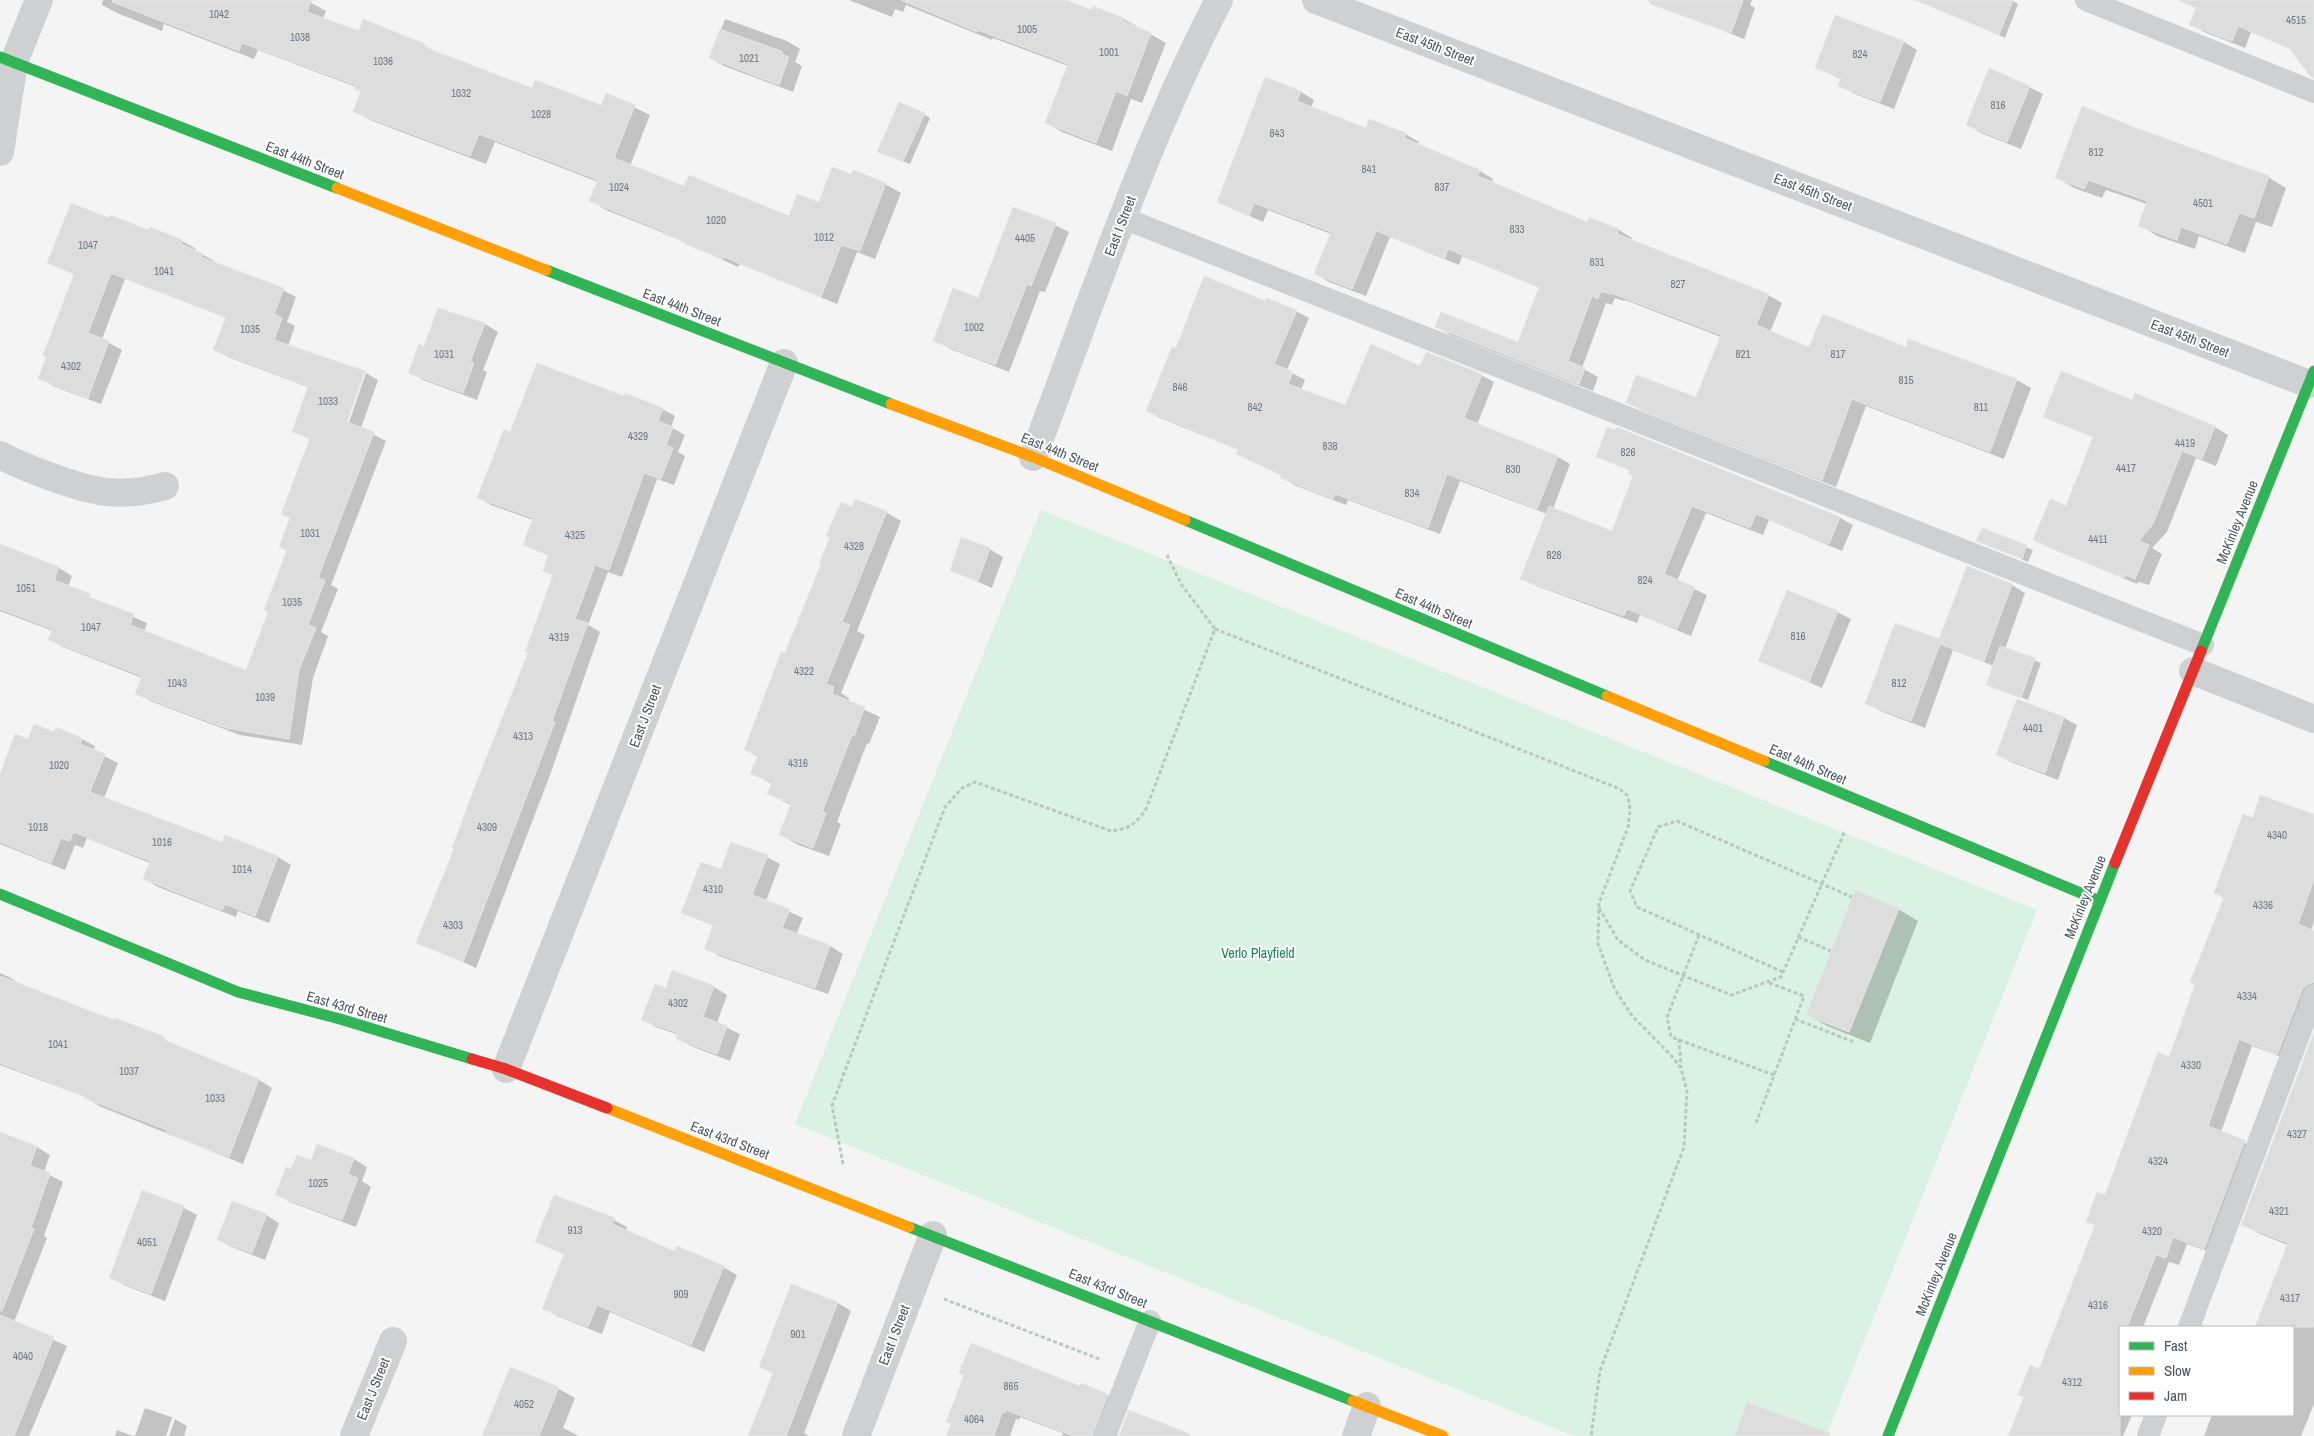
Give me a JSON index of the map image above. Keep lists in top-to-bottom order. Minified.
{"streets":{"street":["East 45th Street","East 44th Street","East I Street","McKinley Avenue","East J Street","East 43rd Street"]},"crossings":[["East 45th Street","McKinley Avenue"],["East 44th Street","East I Street"],["East 44th Street","McKinley Avenue"],["East 44th Street","East J Street"],["East I Street","East 43rd Street"],["East J Street","East 43rd Street"]],"parks":["Verlo Playfield"],"house_numbers":["1042","4515","1005","1038","1001","824","1021","1036","1032","816","1028","843","812","841","1024","837","4501","1020","833","1012","4405","1047","831","1041","827","1002","1035","1031","821","817","4302","815","846","1033","842","811","4329","4419","838","826","4417","830","834","1031","4325","4411","4328","828","824","1051","1035","1047","816","4319","4322","1043","812","1039","4401","4313","4316","1020","1018","4309","4340","1016","1014","4310","4336","4303","4334","4302","1041","4330","1037","1033","4327","4324","1025","4321","913","4320","4051","909","4317","4316","901","4040","4312","865","4052","4064"],"legend":["Fast","Slow","Jam"]}
